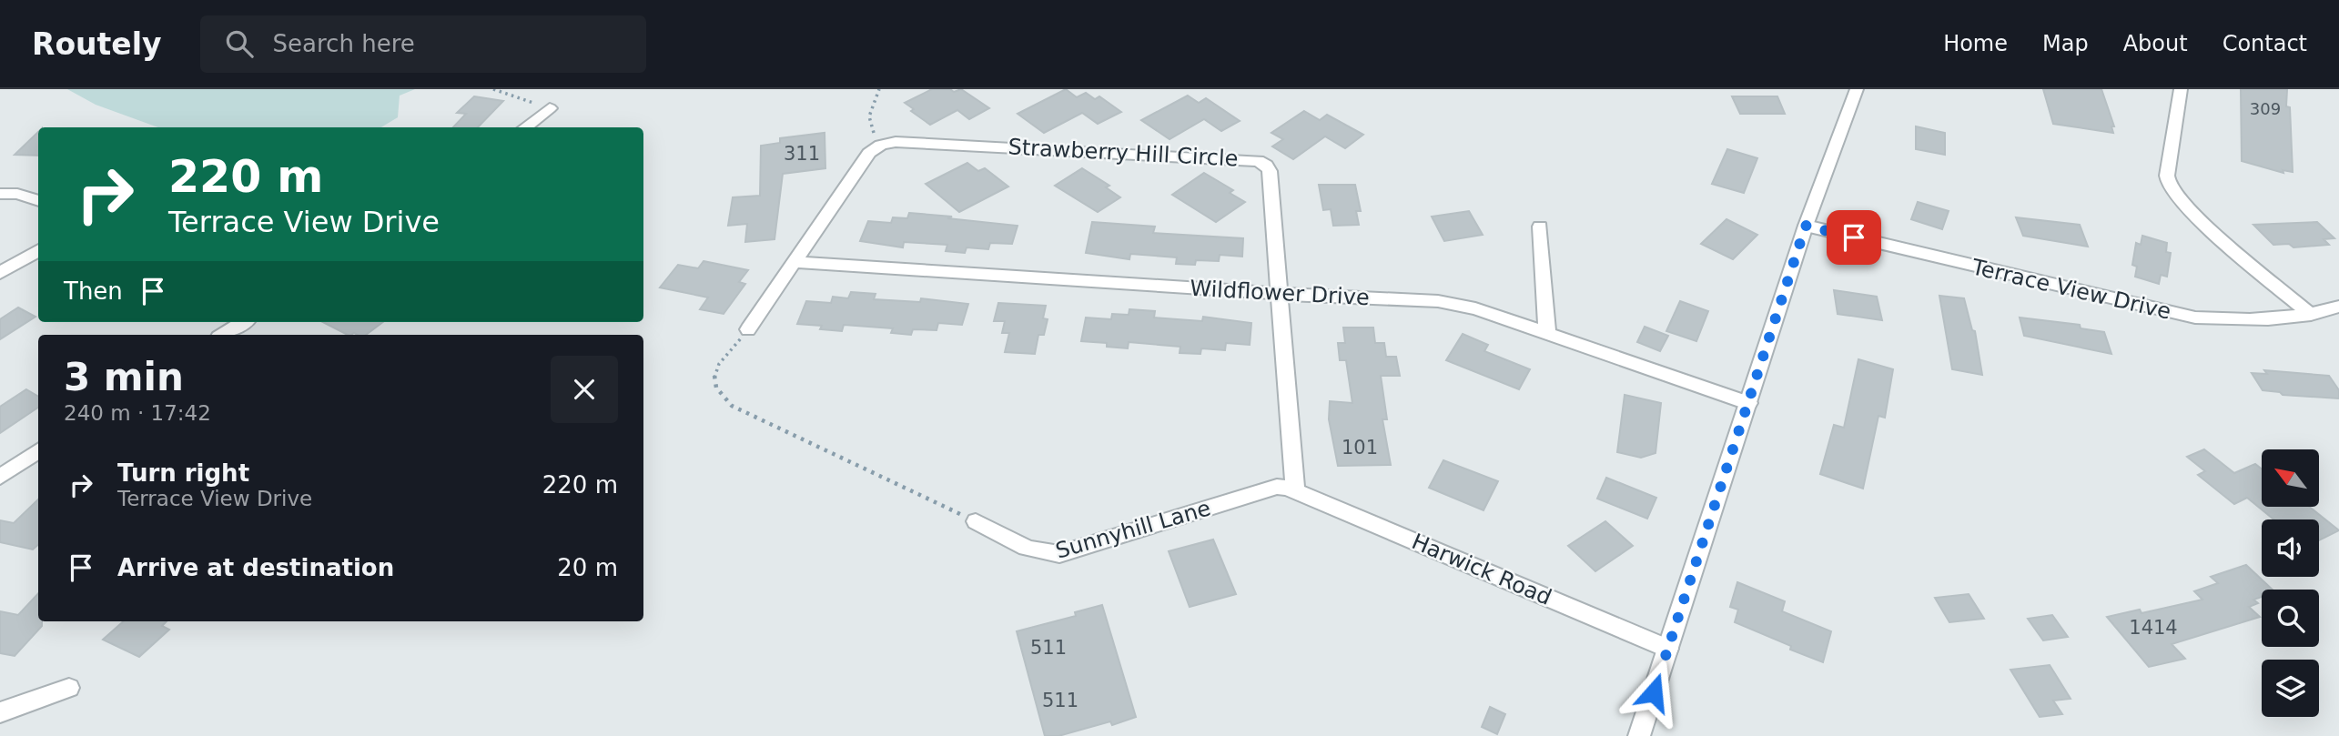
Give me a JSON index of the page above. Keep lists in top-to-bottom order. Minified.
{"streets":{"street":["Strawberry Hill Circle","Terrace View Drive","Wildflower Drive","Sunnyhill Lane","Harwick Road"]},"crossings":[["Strawberry Hill Circle","Wildflower Drive"],["Strawberry Hill Circle","Sunnyhill Lane"],["Strawberry Hill Circle","Harwick Road"],["Sunnyhill Lane","Harwick Road"]],"house_numbers":["309","311","101","1414","511","511"],"north":"top left","page":{"header":"Routely","search":"Search here","nav":["Home","Map","About","Contact"],"turn":["220 m","Terrace View Drive"],"then":"Then","heading":["3 min","240 m · 17:42"],"list":[{"name":"Turn right","note":"Terrace View Drive","value":"220 m"},{"name":"Arrive at destination","value":"20 m"}]}}
